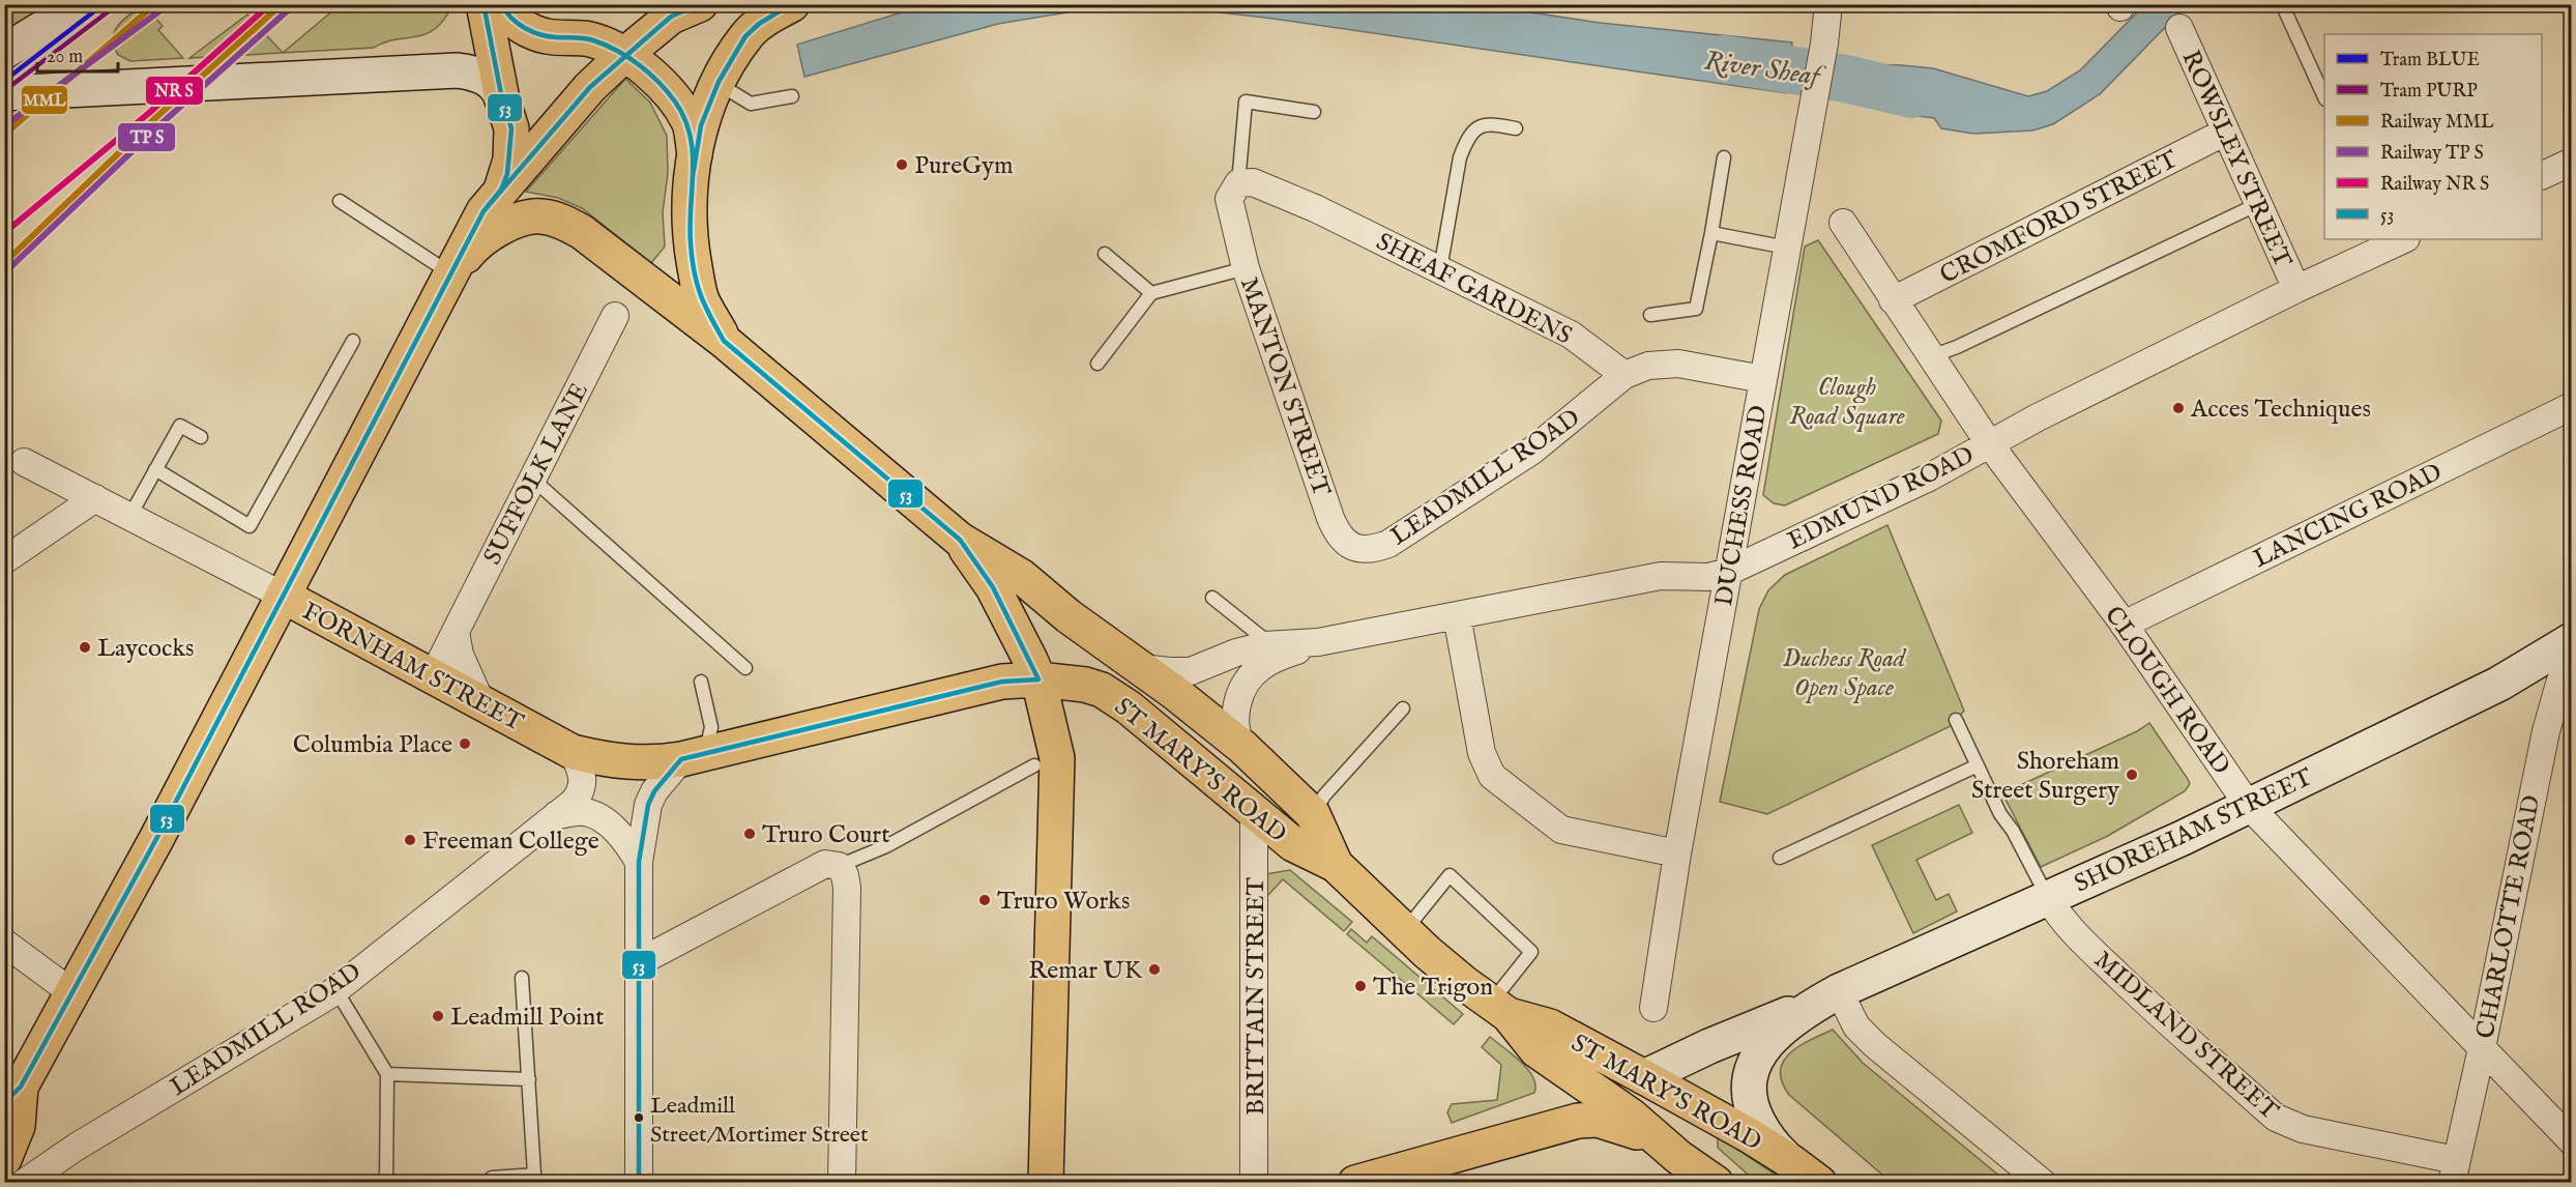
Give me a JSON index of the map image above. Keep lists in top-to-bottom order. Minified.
{"streets":{"main road":["FORNHAM STREET","ST MARY'S ROAD"],"street":["ROWSLEY STREET","CROMFORD STREET","SHEAF GARDENS","MANTON STREET","SUFFOLK LANE","LEADMILL ROAD","EDMUND ROAD","DUCHESS ROAD","LANCING ROAD","CLOUGH ROAD","SHOREHAM STREET","CHARLOTTE ROAD","BRITTAIN STREET","MIDLAND STREET"]},"crossings":[["ROWSLEY STREET","CROMFORD STREET"],["ROWSLEY STREET","EDMUND ROAD"],["CROMFORD STREET","CLOUGH ROAD"],["SHEAF GARDENS","MANTON STREET"],["SHEAF GARDENS","LEADMILL ROAD"],["MANTON STREET","LEADMILL ROAD"],["SUFFOLK LANE","FORNHAM STREET"],["LEADMILL ROAD","FORNHAM STREET"],["EDMUND ROAD","DUCHESS ROAD"],["EDMUND ROAD","CLOUGH ROAD"],["EDMUND ROAD","ST MARY'S ROAD"],["LANCING ROAD","CLOUGH ROAD"],["CLOUGH ROAD","SHOREHAM STREET"],["CLOUGH ROAD","CHARLOTTE ROAD"],["ST MARY'S ROAD","SHOREHAM STREET"],["ST MARY'S ROAD","BRITTAIN STREET"],["SHOREHAM STREET","MIDLAND STREET"],["CHARLOTTE ROAD","MIDLAND STREET"]],"water":["River Sheaf"],"parks":["Clough Road Square","Duchess Road Open Space"],"places":["PureGym","Acces Techniques","Laycocks","Columbia Place","Shoreham Street Surgery","Truro Court","Freeman College","Truro Works","Remar UK","The Trigon","Leadmill Point","Leadmill Street/Mortimer Street"],"lines":["tram line BLUE","rail line MML","transit line 53","tram line PURP"],"legend":["Tram BLUE","Tram PURP","Railway MML","Railway TP S","Railway NR S","53"],"scale_bar":"20 m"}
